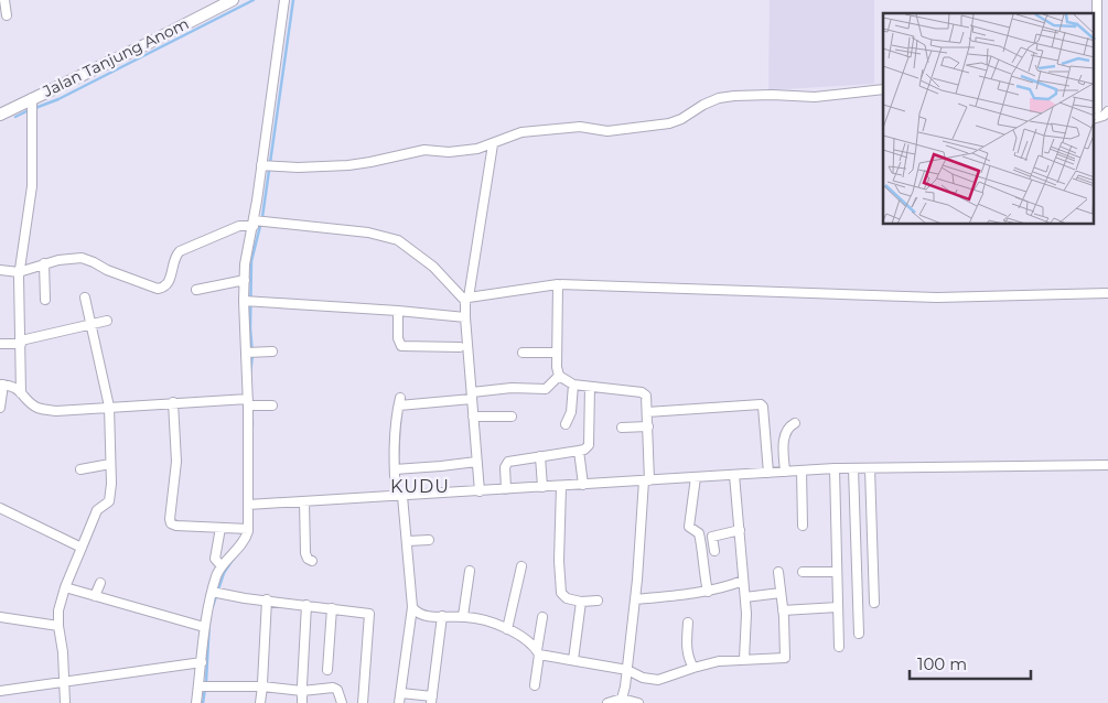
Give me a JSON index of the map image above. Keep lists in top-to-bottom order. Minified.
{"streets":{"main road":["Jalan Tanjung Anom"]},"districts":["KUDU"],"scale_bar":"100 m"}
